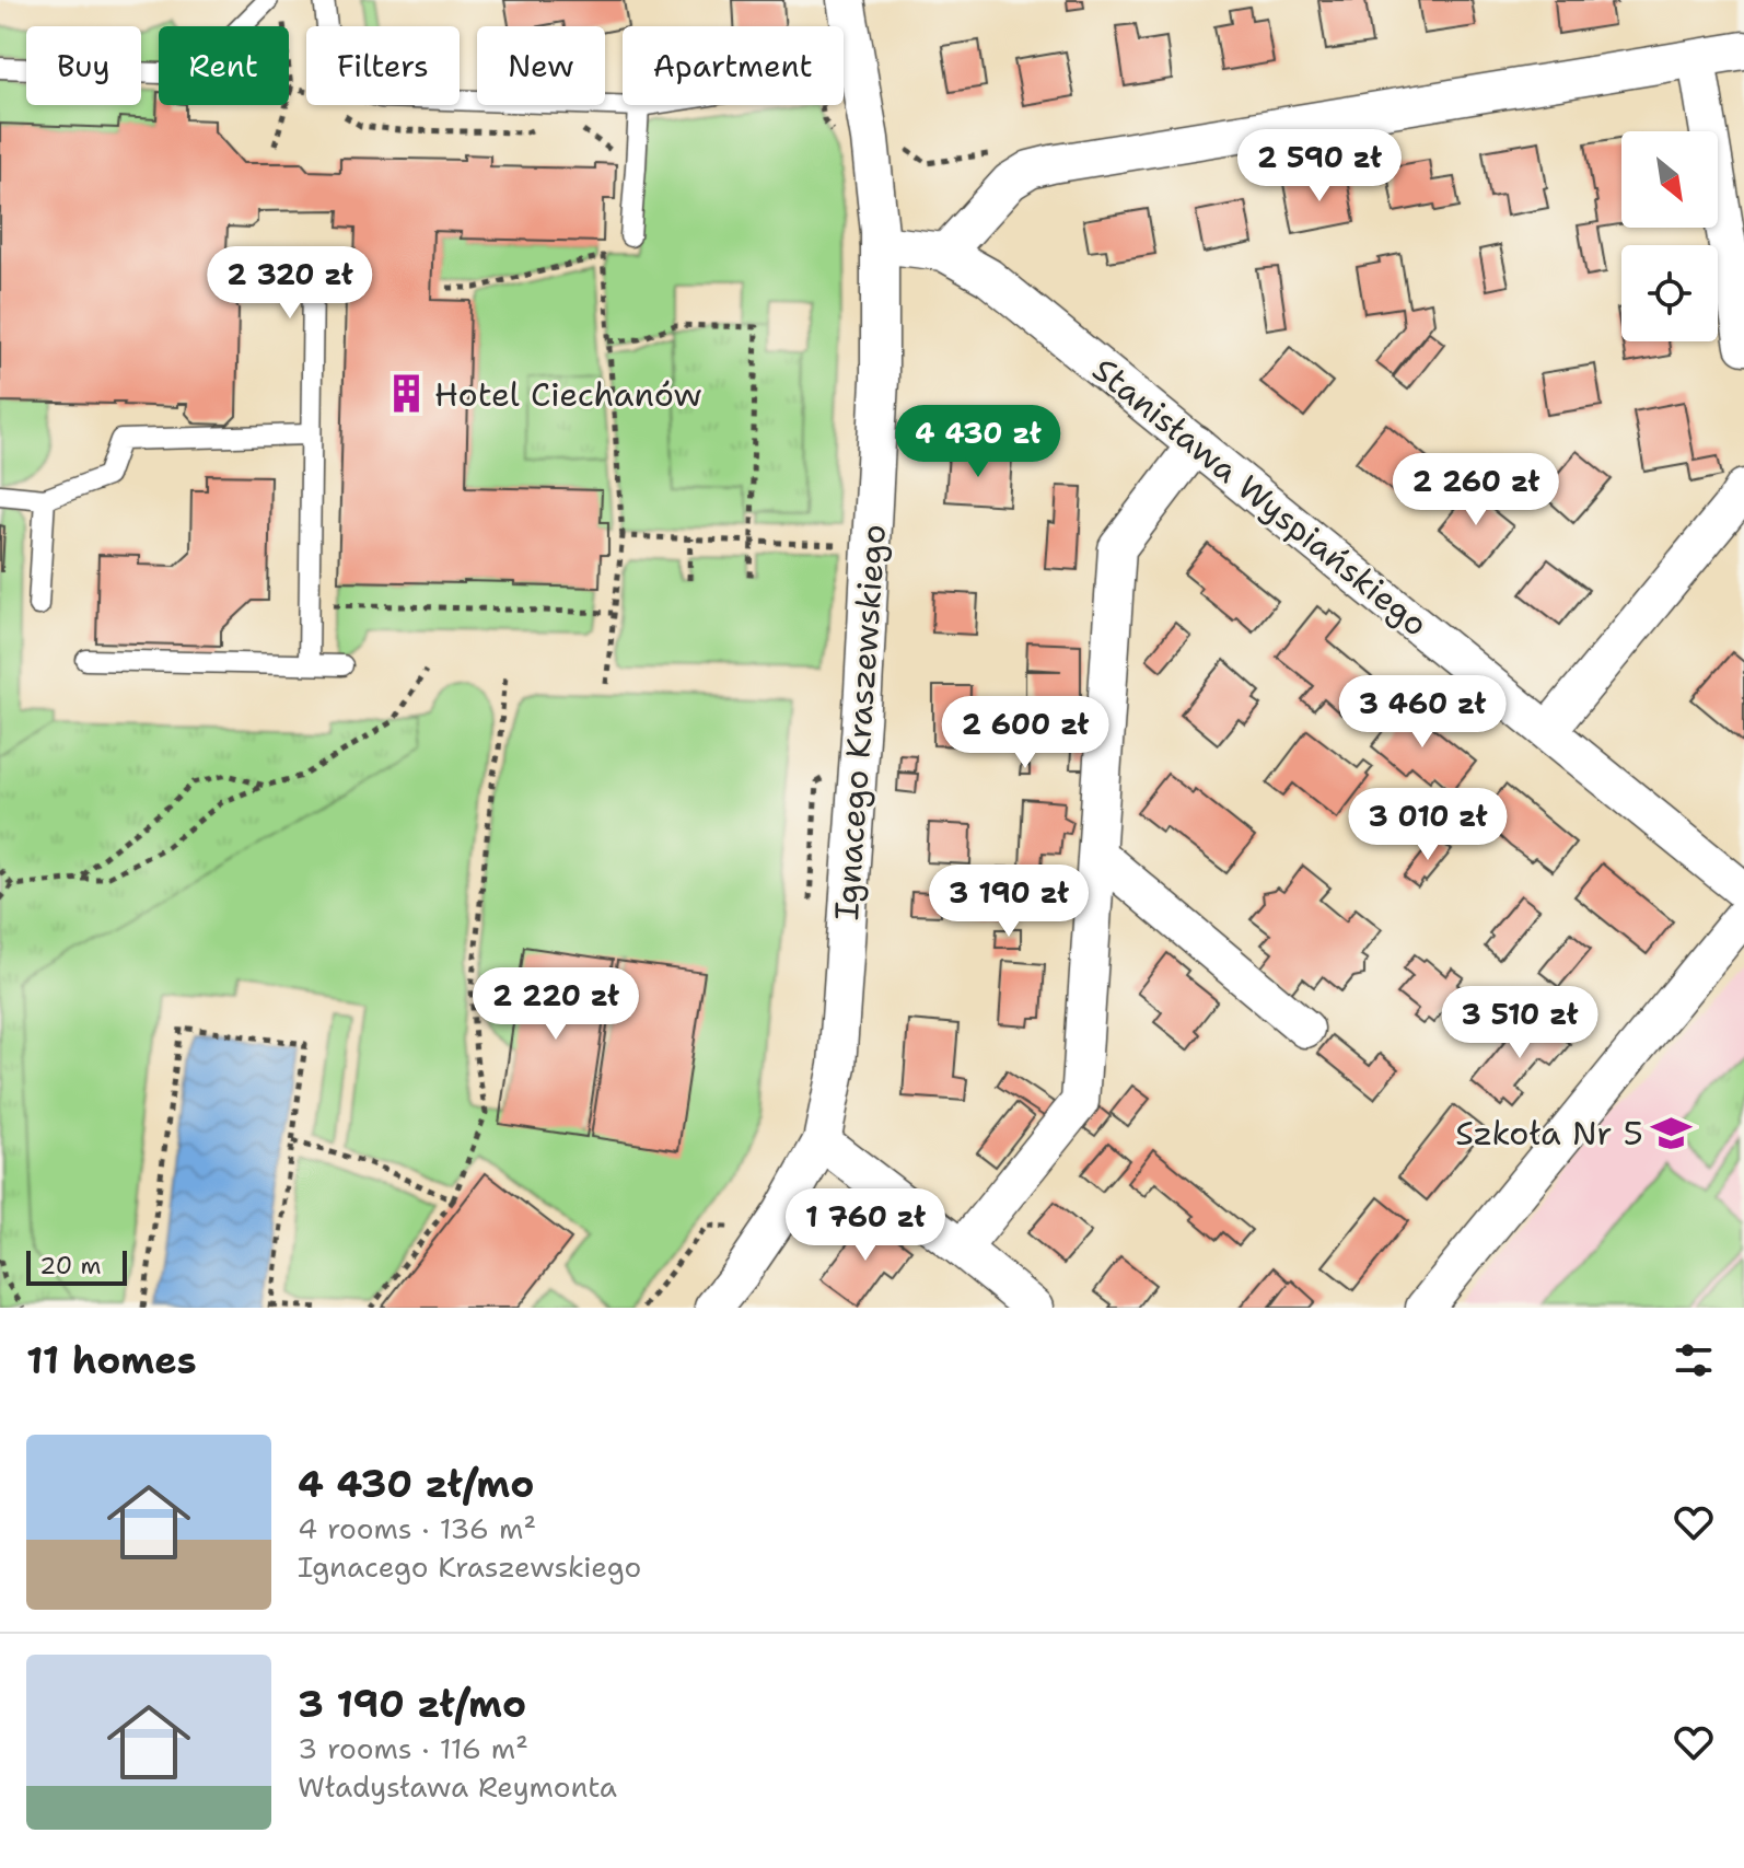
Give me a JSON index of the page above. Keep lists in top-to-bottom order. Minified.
{"streets":{"street":["Stanisława Wyspiańskiego","Ignacego Kraszewskiego"]},"crossings":[["Stanisława Wyspiańskiego","Ignacego Kraszewskiego"]],"places":{"building":["Hotel Ciechanów"],"school or university":["Szkoła Nr 5"]},"scale_bar":"20 m","north":"bottom right","page":{"chip":["Buy","Rent","Filters","New","Apartment"],"price":["2 590 zł","2 320 zł","4 430 zł","2 260 zł","3 460 zł","2 600 zł","3 010 zł","3 190 zł","2 220 zł","3 510 zł","1 760 zł"],"scale":"20 m","heading":"11 homes","list":[{"name":"4 430 zł/mo","note":"4 rooms · 136 m² · Ignacego Kraszewskiego"},{"name":"3 190 zł/mo","note":"3 rooms · 116 m² · Władysława Reymonta"}]}}
